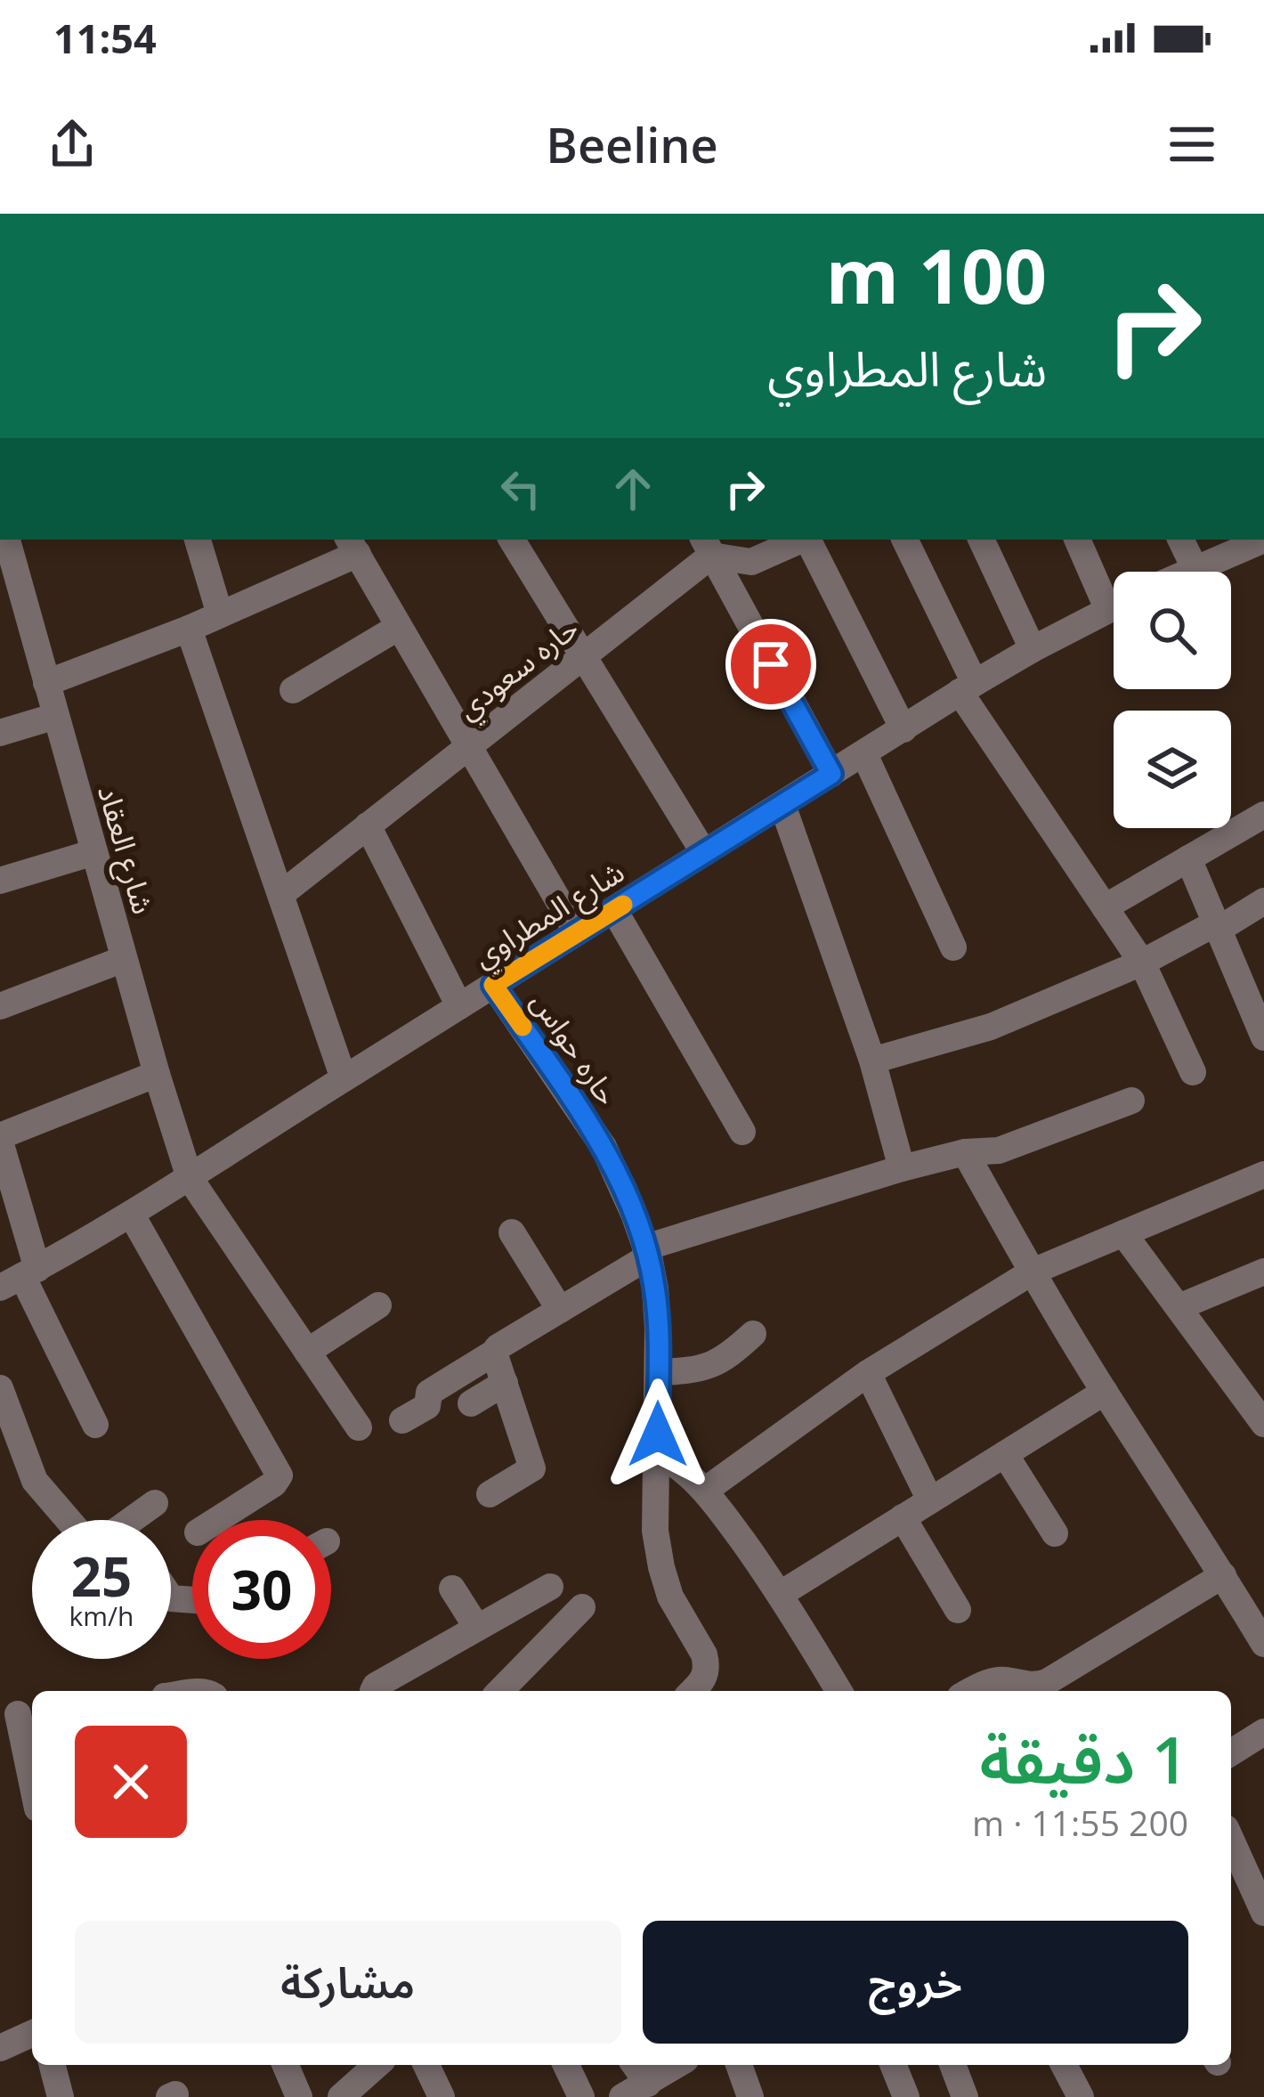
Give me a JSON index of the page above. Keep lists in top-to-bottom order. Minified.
{"streets":{"street":["حاره سعودي","شارع العقاد","شارع المطراوي","حاره حواس"]},"crossings":[["شارع العقاد","شارع المطراوي"],["شارع المطراوي","حاره حواس"]],"page":{"status":"11:54","header":"Beeline","turn":["100 m","شارع المطراوي"],"speed":"25 km/h","limit":"30","heading":["1 دقيقة","200 m · 11:55"],"buttons":["خروج","مشاركة"]}}
